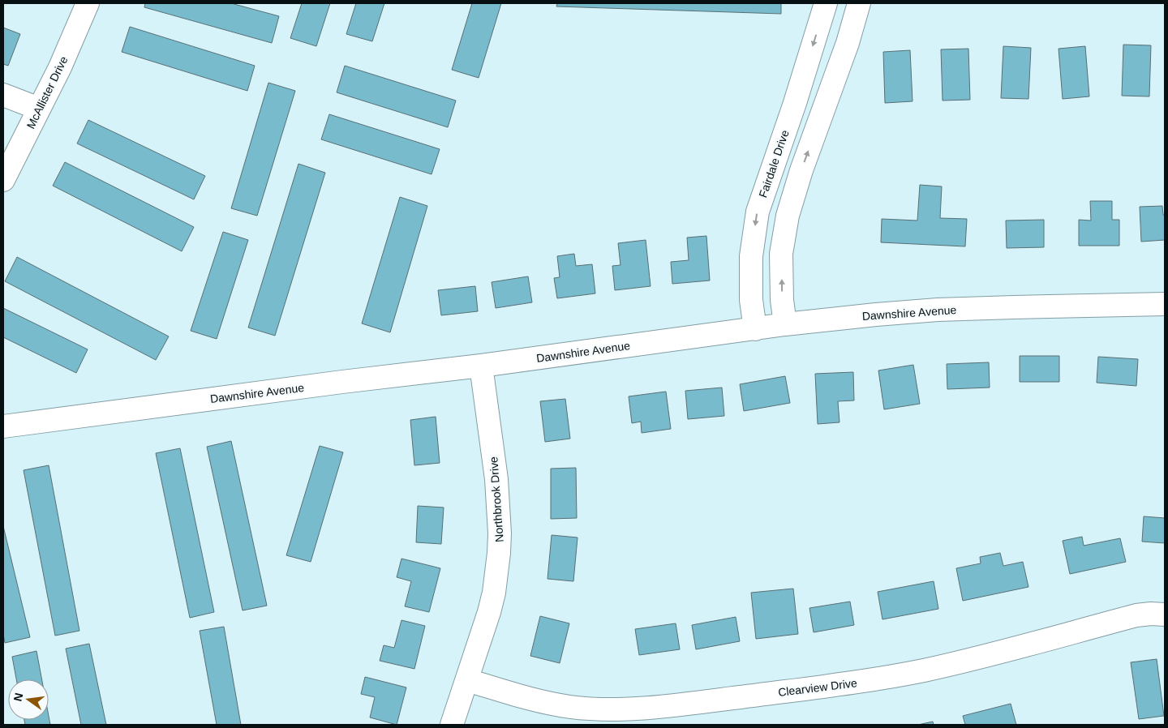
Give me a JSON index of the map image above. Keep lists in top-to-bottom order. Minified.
{"streets":{"street":["McAllister Drive","Fairdale Drive","Dawnshire Avenue","Northbrook Drive","Clearview Drive"]},"crossings":[["Fairdale Drive","Dawnshire Avenue"],["Dawnshire Avenue","Northbrook Drive"],["Northbrook Drive","Clearview Drive"]],"north":"left"}
